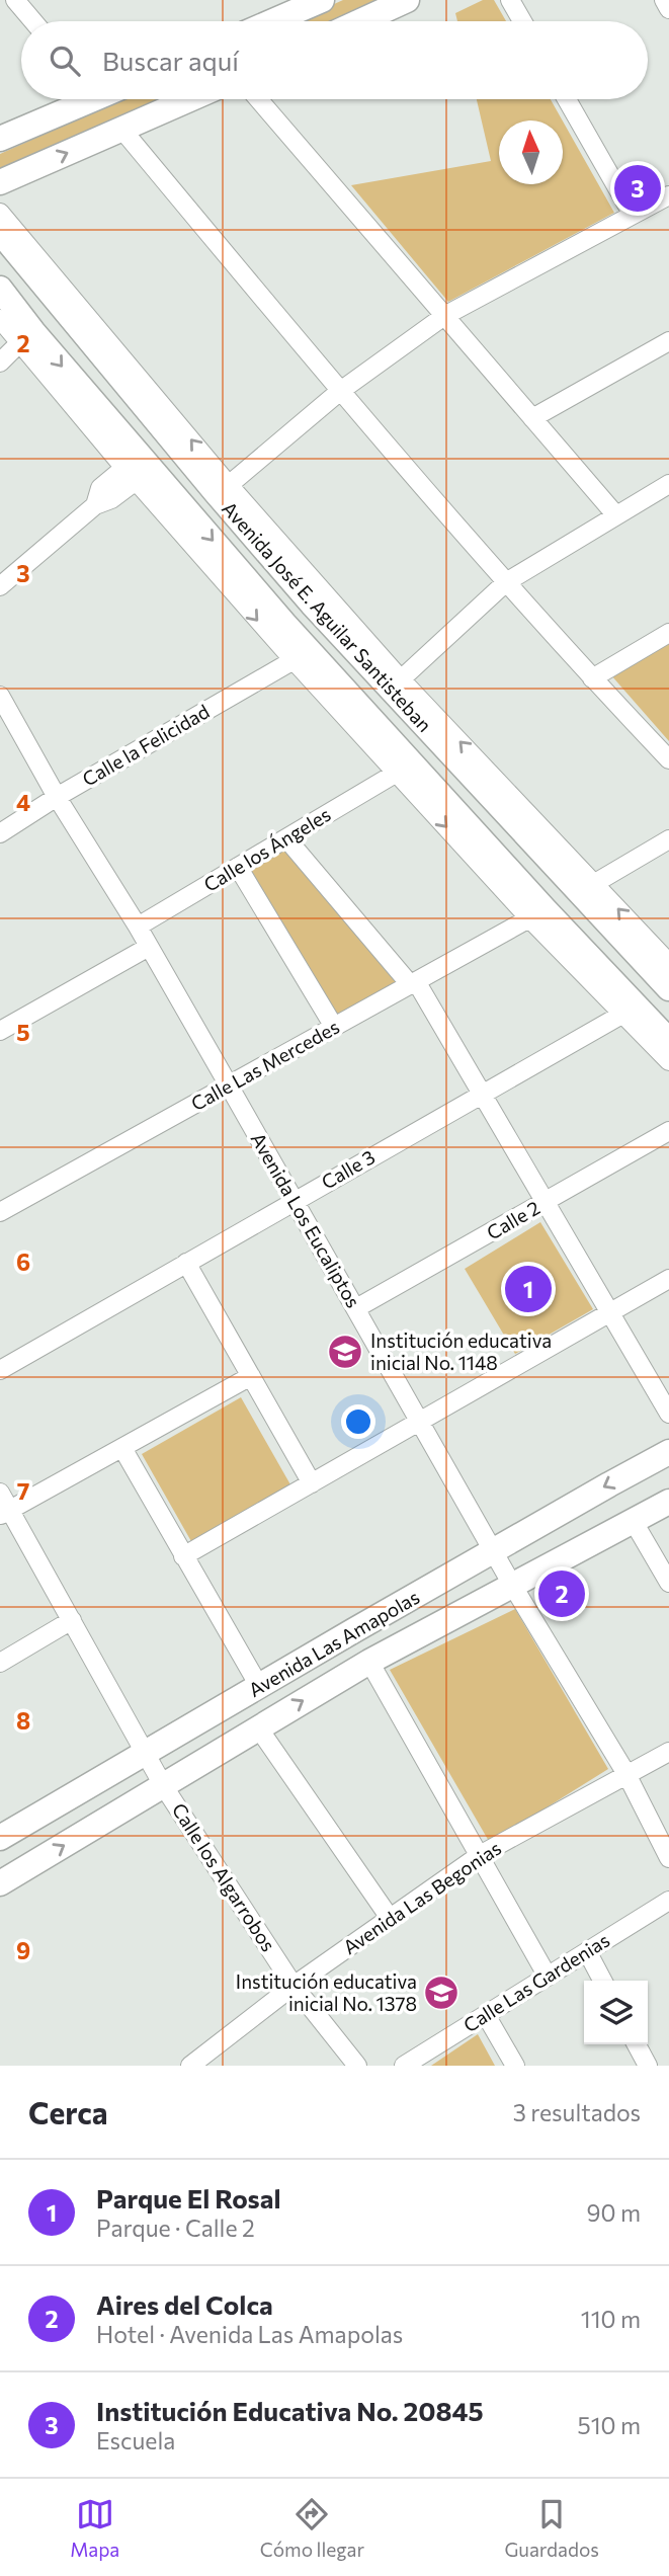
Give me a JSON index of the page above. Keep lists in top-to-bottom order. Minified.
{"streets":{"street":["Avenida José E. Aguilar Santisteban","Calle la Felicidad","Calle los Ángeles","Calle Las Mercedes","Calle 3","Avenida Los Eucaliptos","Calle 2","Avenida Las Amapolas","Calle los Algarrobos","Avenida Las Begonias","Calle Las Gardenias"]},"crossings":[["Calle la Felicidad","Avenida Los Eucaliptos"],["Calle los Ángeles","Avenida Los Eucaliptos"],["Calle Las Mercedes","Avenida Los Eucaliptos"],["Calle 3","Avenida Los Eucaliptos"],["Avenida Los Eucaliptos","Calle 2"],["Avenida Los Eucaliptos","Avenida Las Amapolas"],["Avenida Los Eucaliptos","Avenida Las Begonias"],["Avenida Las Amapolas","Calle los Algarrobos"],["Calle los Algarrobos","Avenida Las Begonias"]],"places":{"school or university":["Institución educativa inicial No. 1148","Institución educativa inicial No. 1378"]},"north":"top","page":{"search":"Buscar aquí","pins":["3","1","2"],"heading":["Cerca","3 resultados"],"list":[{"mark":"1","name":"Parque El Rosal","note":"Parque · Calle 2","value":"90 m"},{"mark":"2","name":"Aires del Colca","note":"Hotel · Avenida Las Amapolas","value":"110 m"},{"mark":"3","name":"Institución Educativa No. 20845","note":"Escuela","value":"510 m"}],"nav":["Mapa","Cómo llegar","Guardados"]},"grid":{"rows":["2","3","4","5","6","7","8","9"]}}
